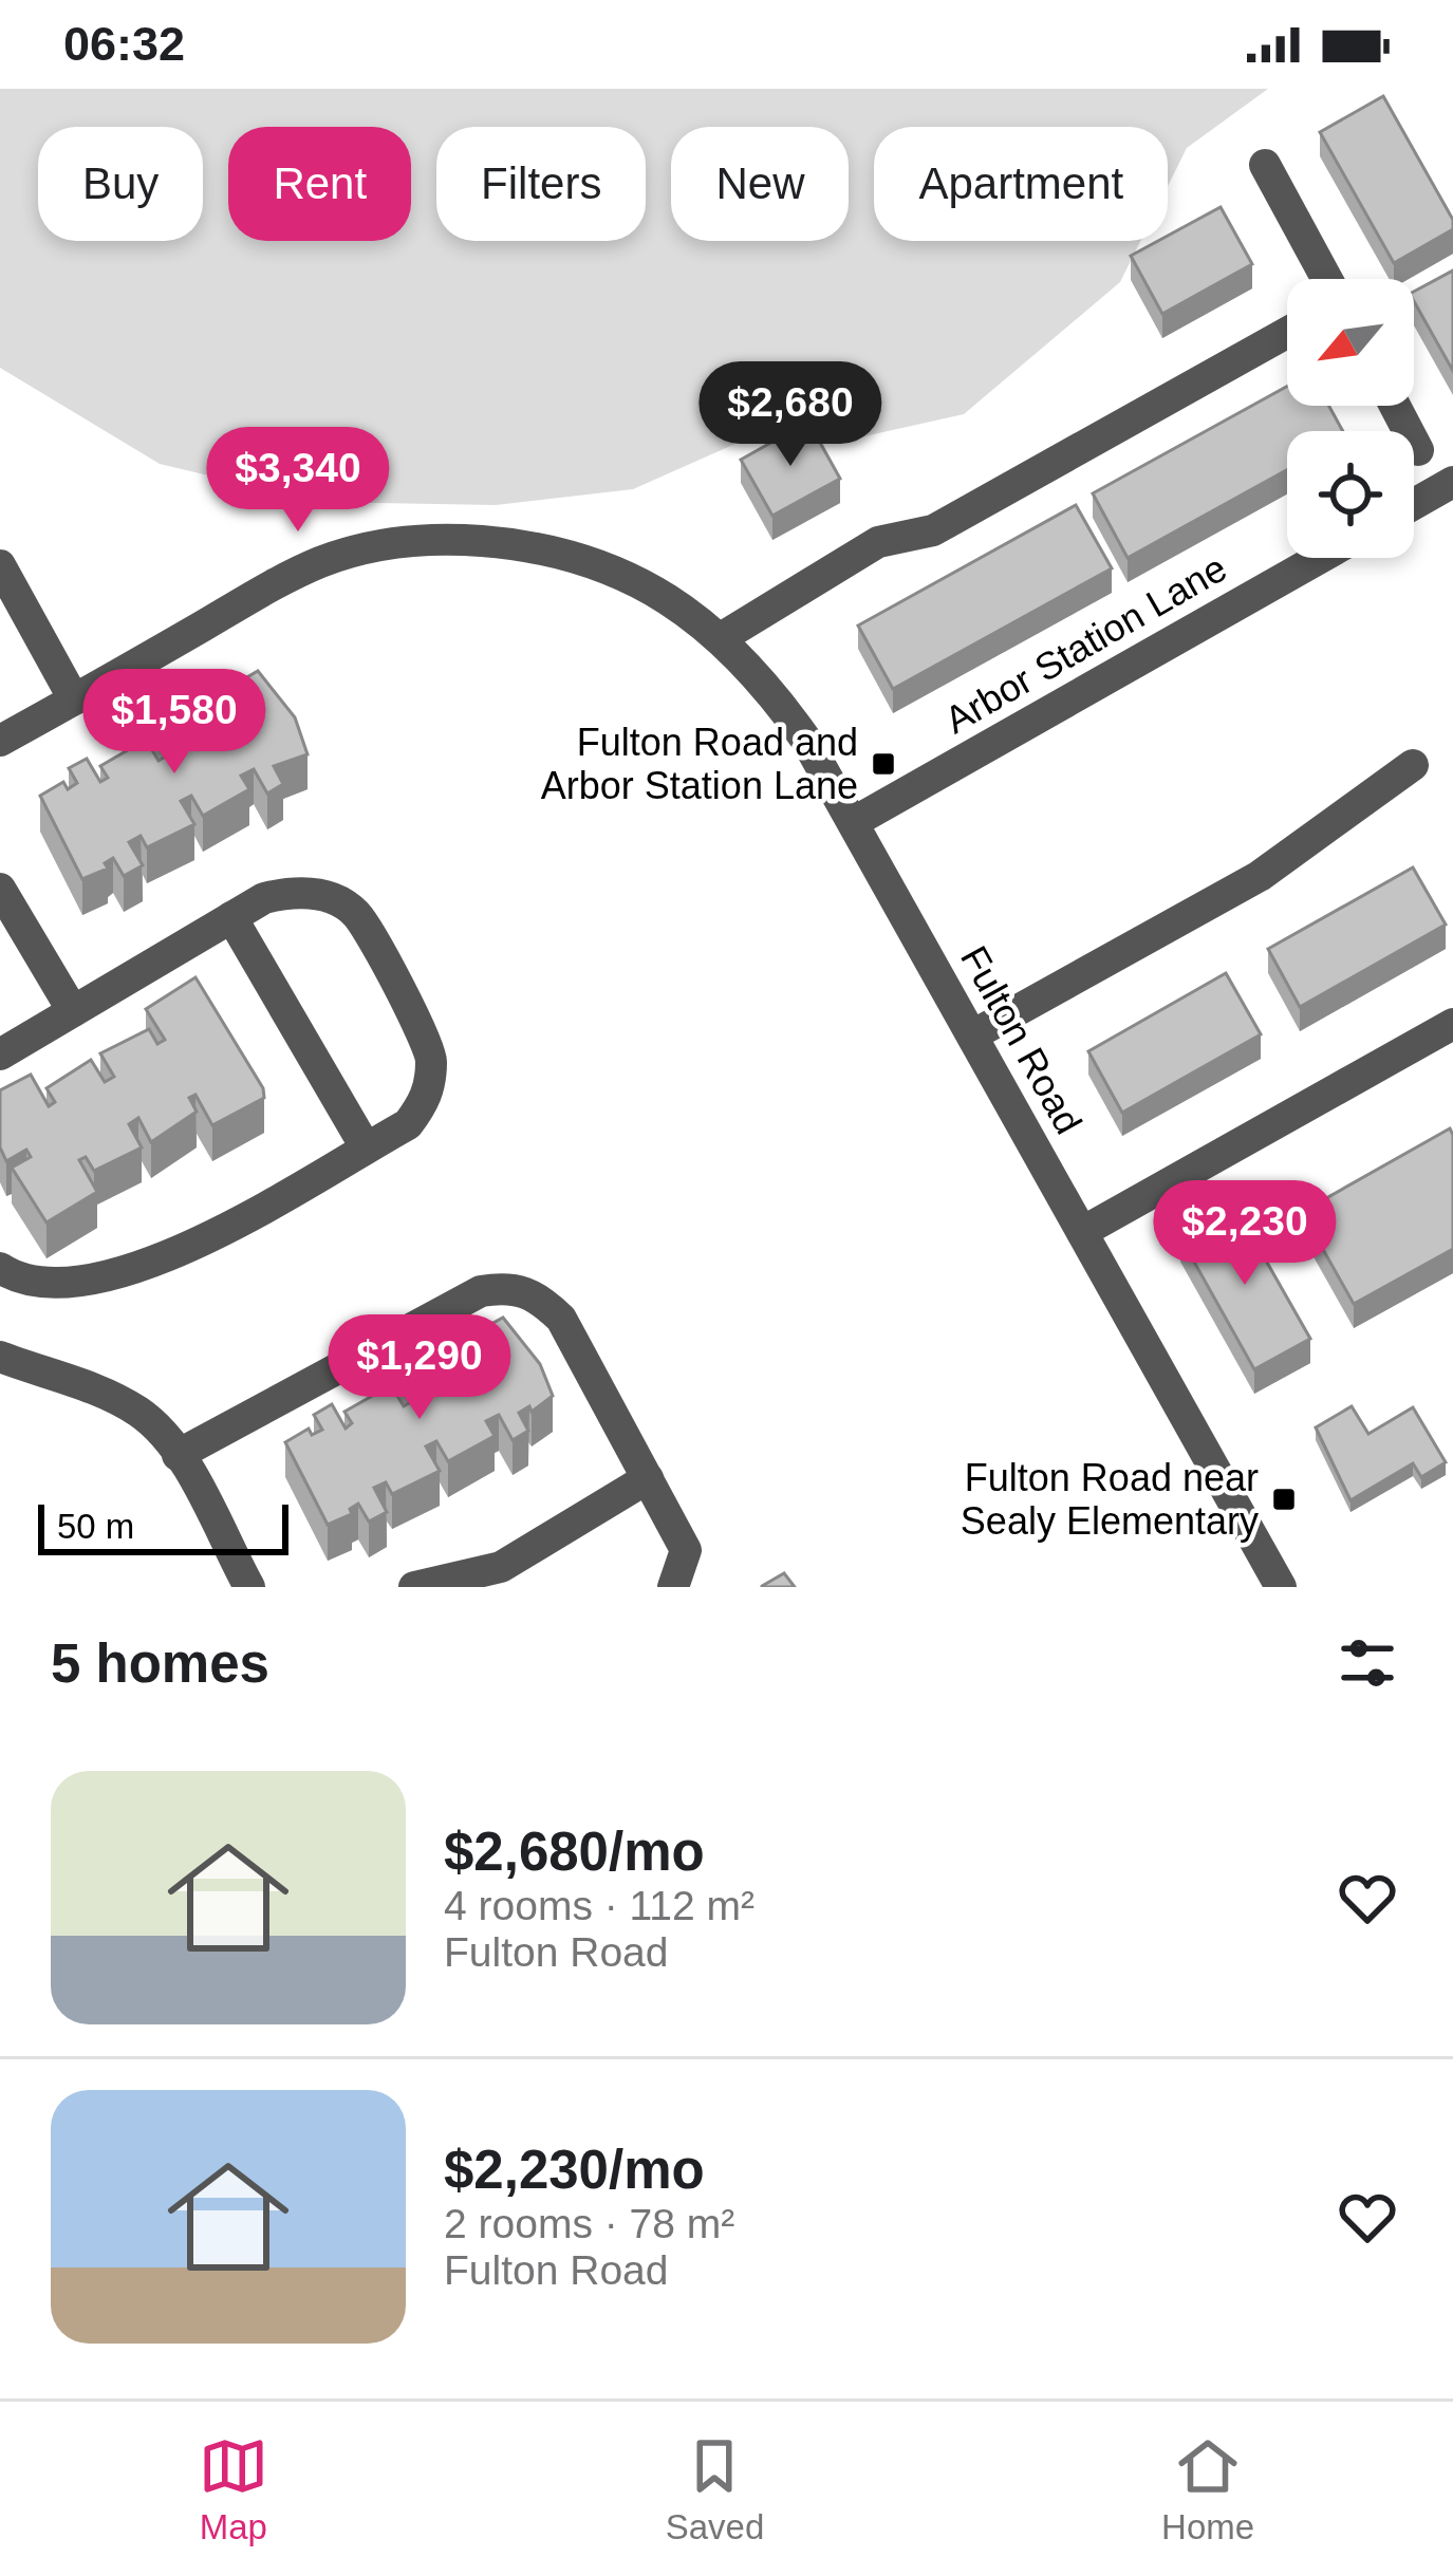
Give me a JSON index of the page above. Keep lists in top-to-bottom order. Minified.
{"streets":{"street":["Arbor Station Lane","Fulton Road"]},"crossings":[["Arbor Station Lane","Fulton Road"]],"places":{"transit":["Fulton Road and Arbor Station Lane","Fulton Road near Sealy Elementary"]},"scale_bar":"50 m","north":"bottom left","page":{"status":"06:32","chip":["Buy","Rent","Filters","New","Apartment"],"price":["$2,680","$3,340","$1,580","$2,230","$1,290"],"scale":"50 m","heading":"5 homes","list":[{"name":"$2,680/mo","note":"4 rooms · 112 m² · Fulton Road"},{"name":"$2,230/mo","note":"2 rooms · 78 m² · Fulton Road"}],"tabs":["Map","Saved","Home"]}}
